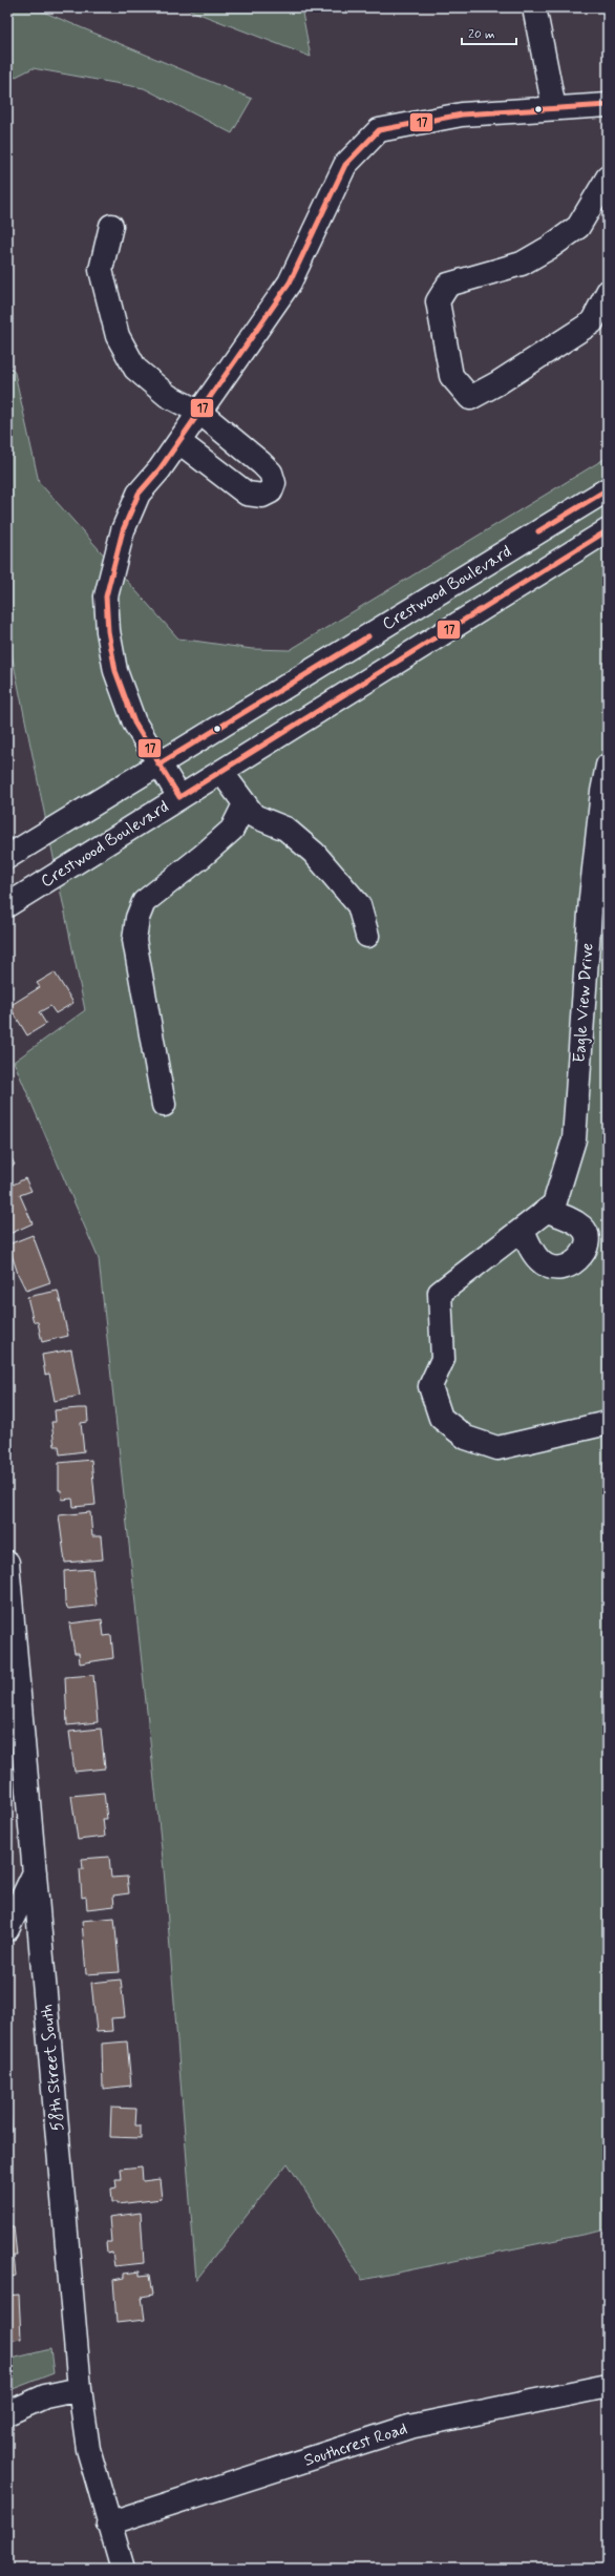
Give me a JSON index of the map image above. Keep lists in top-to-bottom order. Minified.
{"streets":{"street":["Crestwood Boulevard","Eagle View Drive","58th Street South","Southcrest Road"]},"crossings":[["58th Street South","Southcrest Road"]],"lines":["transit line 17"],"scale_bar":"20 m"}
